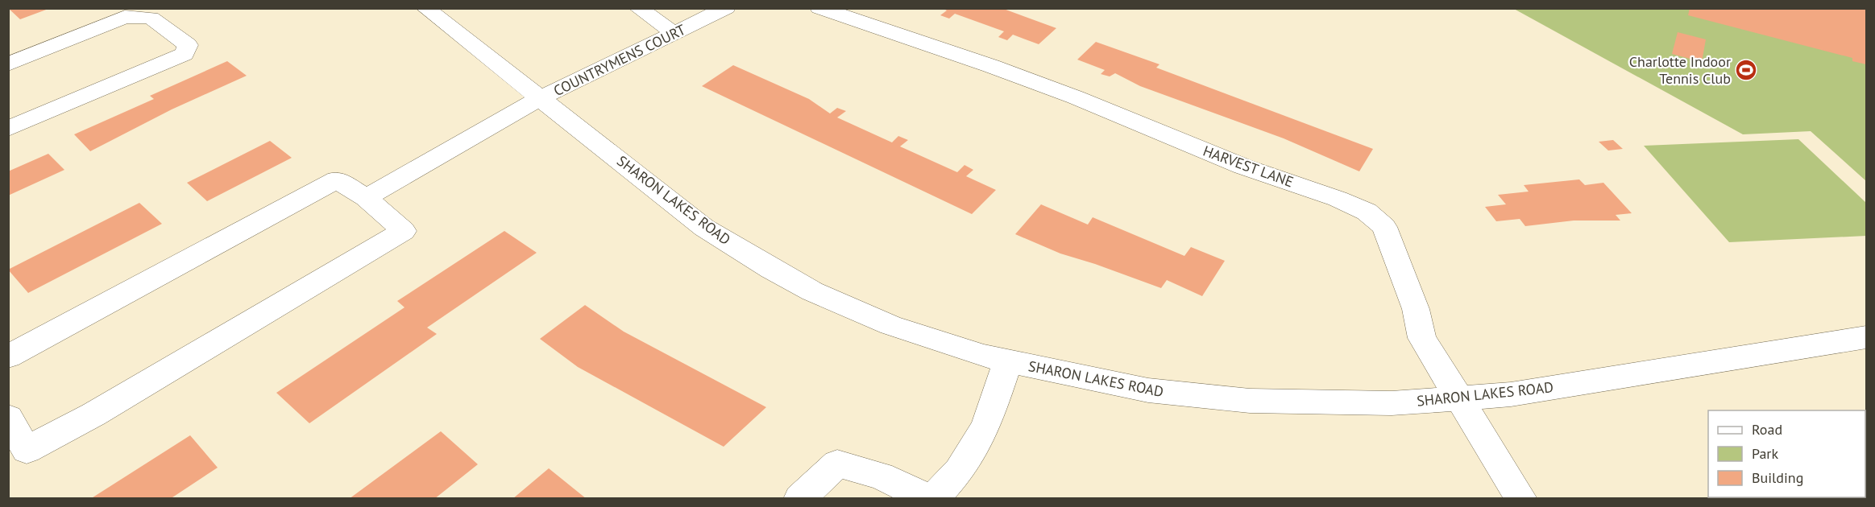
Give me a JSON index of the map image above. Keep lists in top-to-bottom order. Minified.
{"streets":{"street":["COUNTRYMENS COURT","HARVEST LANE","SHARON LAKES ROAD"]},"crossings":[["COUNTRYMENS COURT","SHARON LAKES ROAD"],["HARVEST LANE","SHARON LAKES ROAD"]],"places":{"sports":["Charlotte Indoor Tennis Club"]},"legend":["Road","Park","Building"]}
